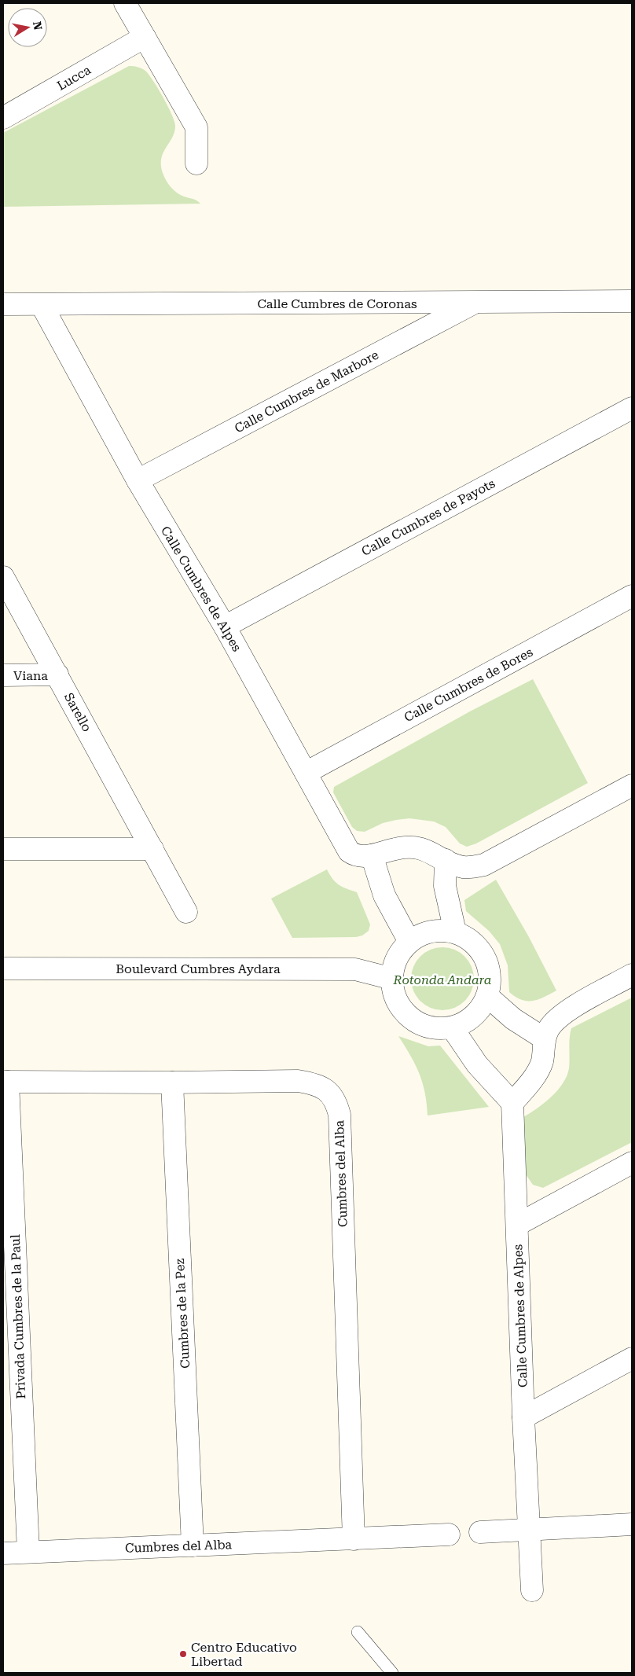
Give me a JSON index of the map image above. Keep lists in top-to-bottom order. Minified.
{"streets":{"street":["Lucca","Calle Cumbres de Coronas","Calle Cumbres de Marbore","Calle Cumbres de Payots","Calle Cumbres de Alpes","Viana","Calle Cumbres de Bores","Sarello","Boulevard Cumbres Aydara","Cumbres del Alba","Cumbres de la Pez","Privada Cumbres de la Paul"]},"crossings":[["Calle Cumbres de Coronas","Calle Cumbres de Marbore"],["Calle Cumbres de Coronas","Calle Cumbres de Alpes"],["Calle Cumbres de Marbore","Calle Cumbres de Alpes"],["Calle Cumbres de Payots","Calle Cumbres de Alpes"],["Calle Cumbres de Alpes","Calle Cumbres de Bores"],["Viana","Sarello"],["Cumbres del Alba","Cumbres de la Pez"],["Cumbres del Alba","Privada Cumbres de la Paul"]],"parks":["Rotonda Andara"],"places":["Centro Educativo Libertad"],"north":"right"}
